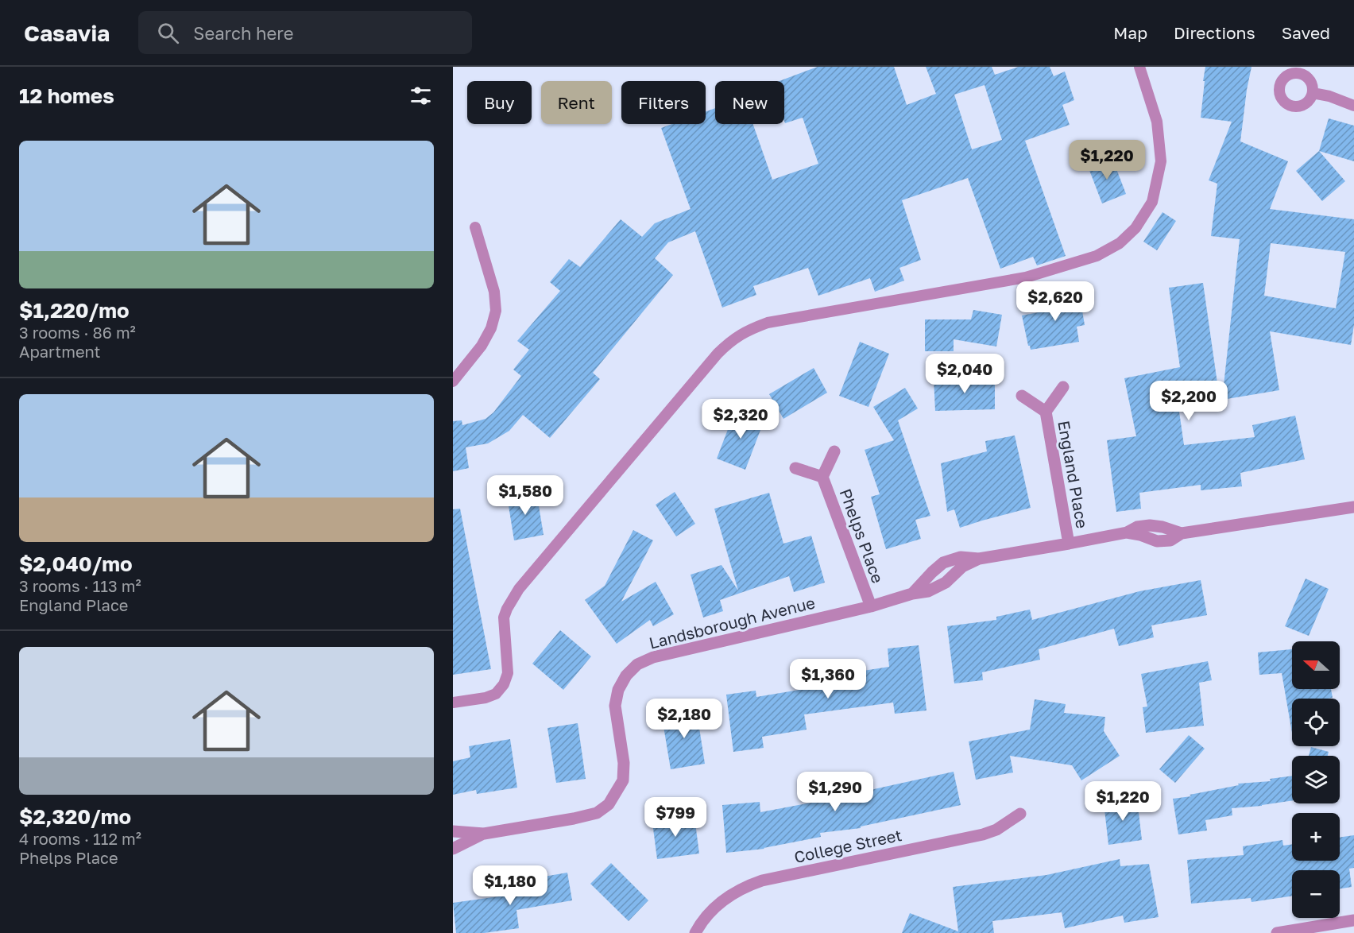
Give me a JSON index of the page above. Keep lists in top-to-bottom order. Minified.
{"streets":{"street":["England Place","Phelps Place","Landsborough Avenue","College Street"]},"crossings":[["England Place","Landsborough Avenue"],["Phelps Place","Landsborough Avenue"]],"north":"left","page":{"header":"Casavia","search":"Search here","nav":["Map","Directions","Saved"],"heading":"12 homes","chip":["Buy","Rent","Filters","New"],"list":[{"name":"$1,220/mo","note":"3 rooms · 86 m² · Apartment"},{"name":"$2,040/mo","note":"3 rooms · 113 m² · England Place"},{"name":"$2,320/mo","note":"4 rooms · 112 m² · Phelps Place"}],"price":["$1,220","$2,620","$2,040","$2,200","$2,320","$1,580","$1,360","$2,180","$1,290","$1,220","$799","$1,180"],"map_buttons":["+","−"]}}
